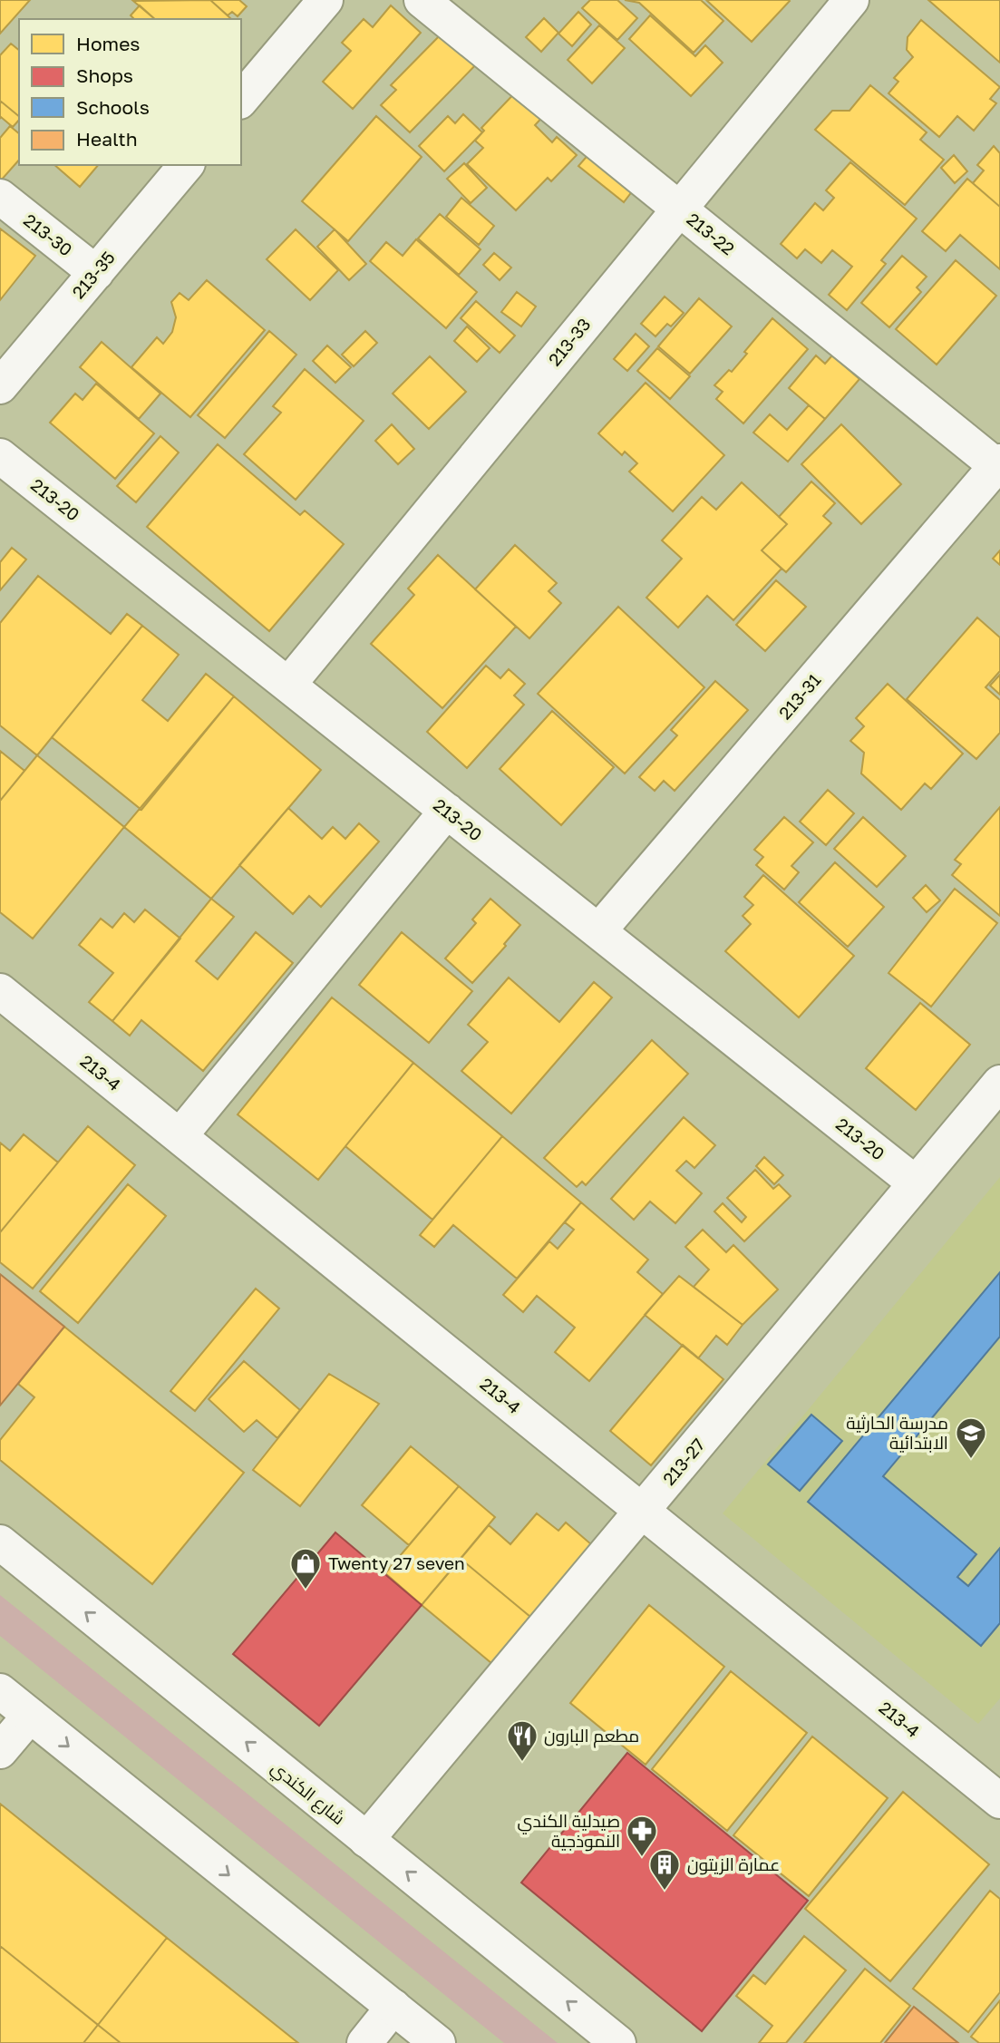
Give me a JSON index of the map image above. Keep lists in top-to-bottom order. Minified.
{"streets":{"street":["213-22","213-30","213-35","213-33","213-20","213-31","213-4","213-27","شارع الكندي"]},"crossings":[["213-22","213-33"],["213-22","213-31"],["213-30","213-35"],["213-33","213-20"],["213-20","213-31"],["213-20","213-27"],["213-4","213-27"],["213-27","شارع الكندي"]],"places":{"school or university":["مدرسة الحارثية الابتدائية"],"shop":["Twenty 27 seven"],"restaurant":["مطعم البارون"],"pharmacy":["صيدلية الكندي النموذجية"],"building":["عمارة الزيتون"]},"legend":["Homes","Shops","Schools","Health"]}
